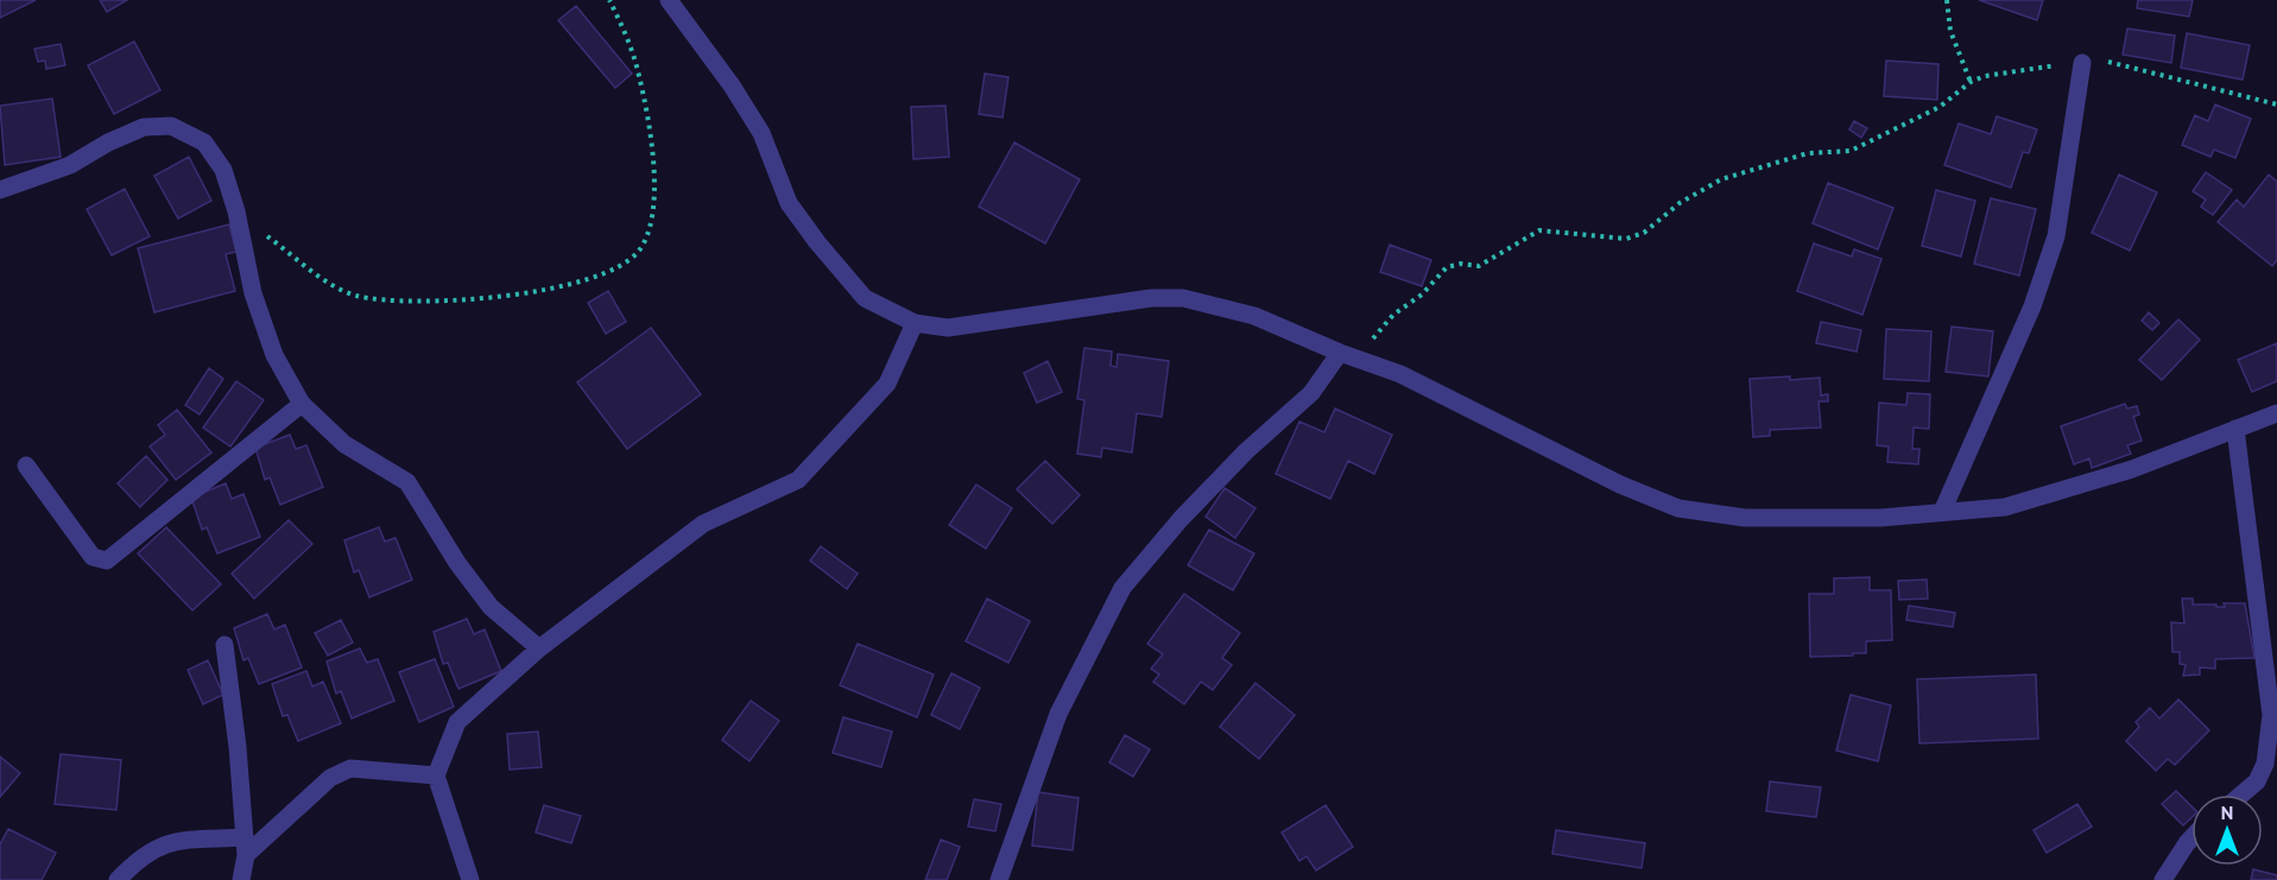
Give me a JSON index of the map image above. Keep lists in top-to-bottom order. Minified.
{"north":"top"}
